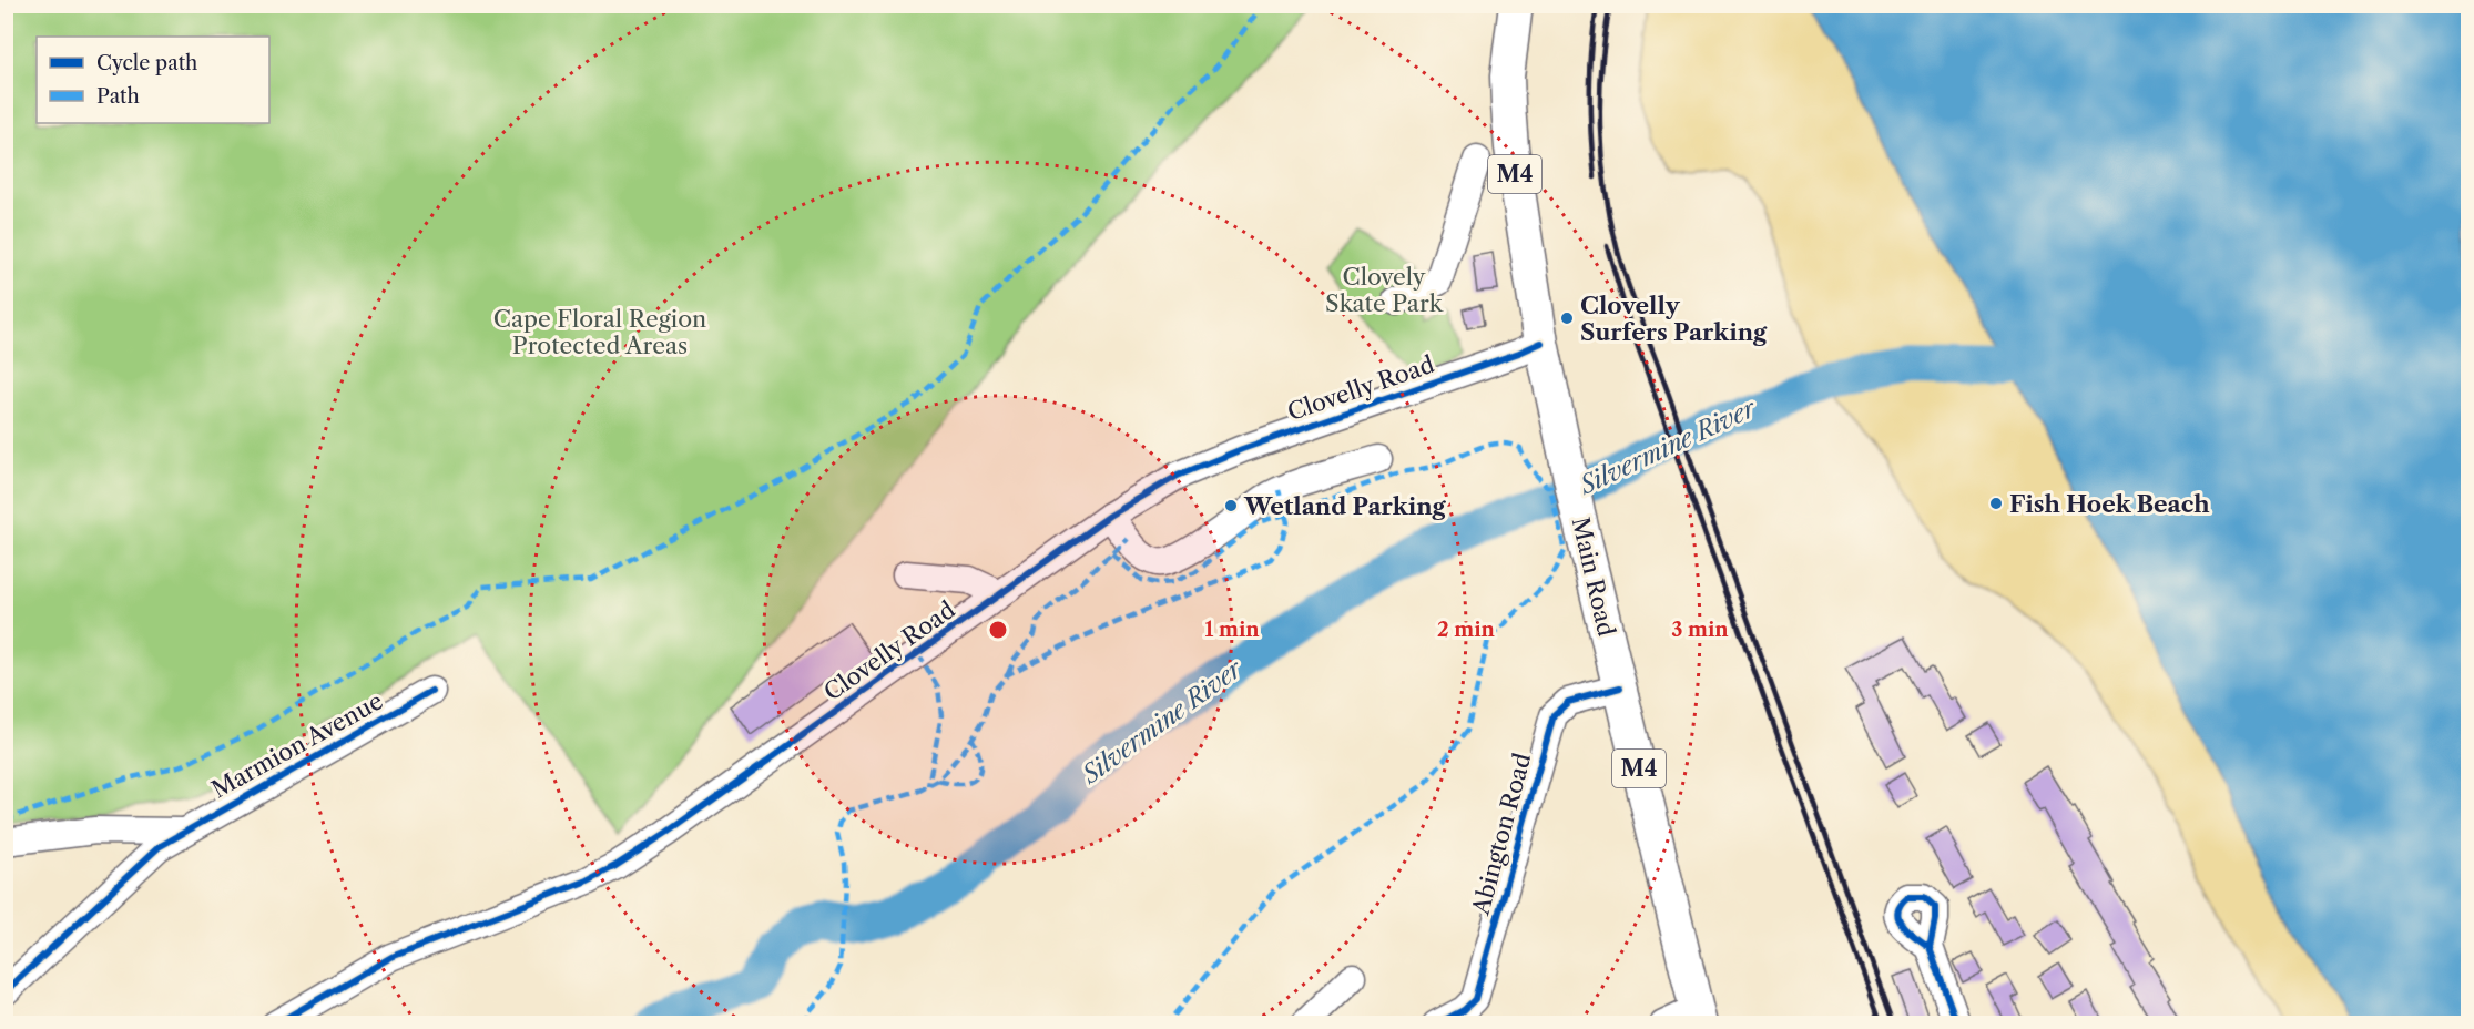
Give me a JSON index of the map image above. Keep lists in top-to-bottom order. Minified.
{"streets":{"main road":["M4","Main Road"],"street":["Clovelly Road","Marmion Avenue","Abington Road"]},"crossings":[["Clovelly Road","Main Road"],["Main Road","Abington Road"]],"water":["Silvermine River"],"parks":["Clovely Skate Park","Cape Floral Region Protected Areas"],"places":["Clovelly Surfers Parking","Fish Hoek Beach","Wetland Parking"],"legend":["Cycle path","Path"],"rings":["1 min","2 min","3 min"]}
